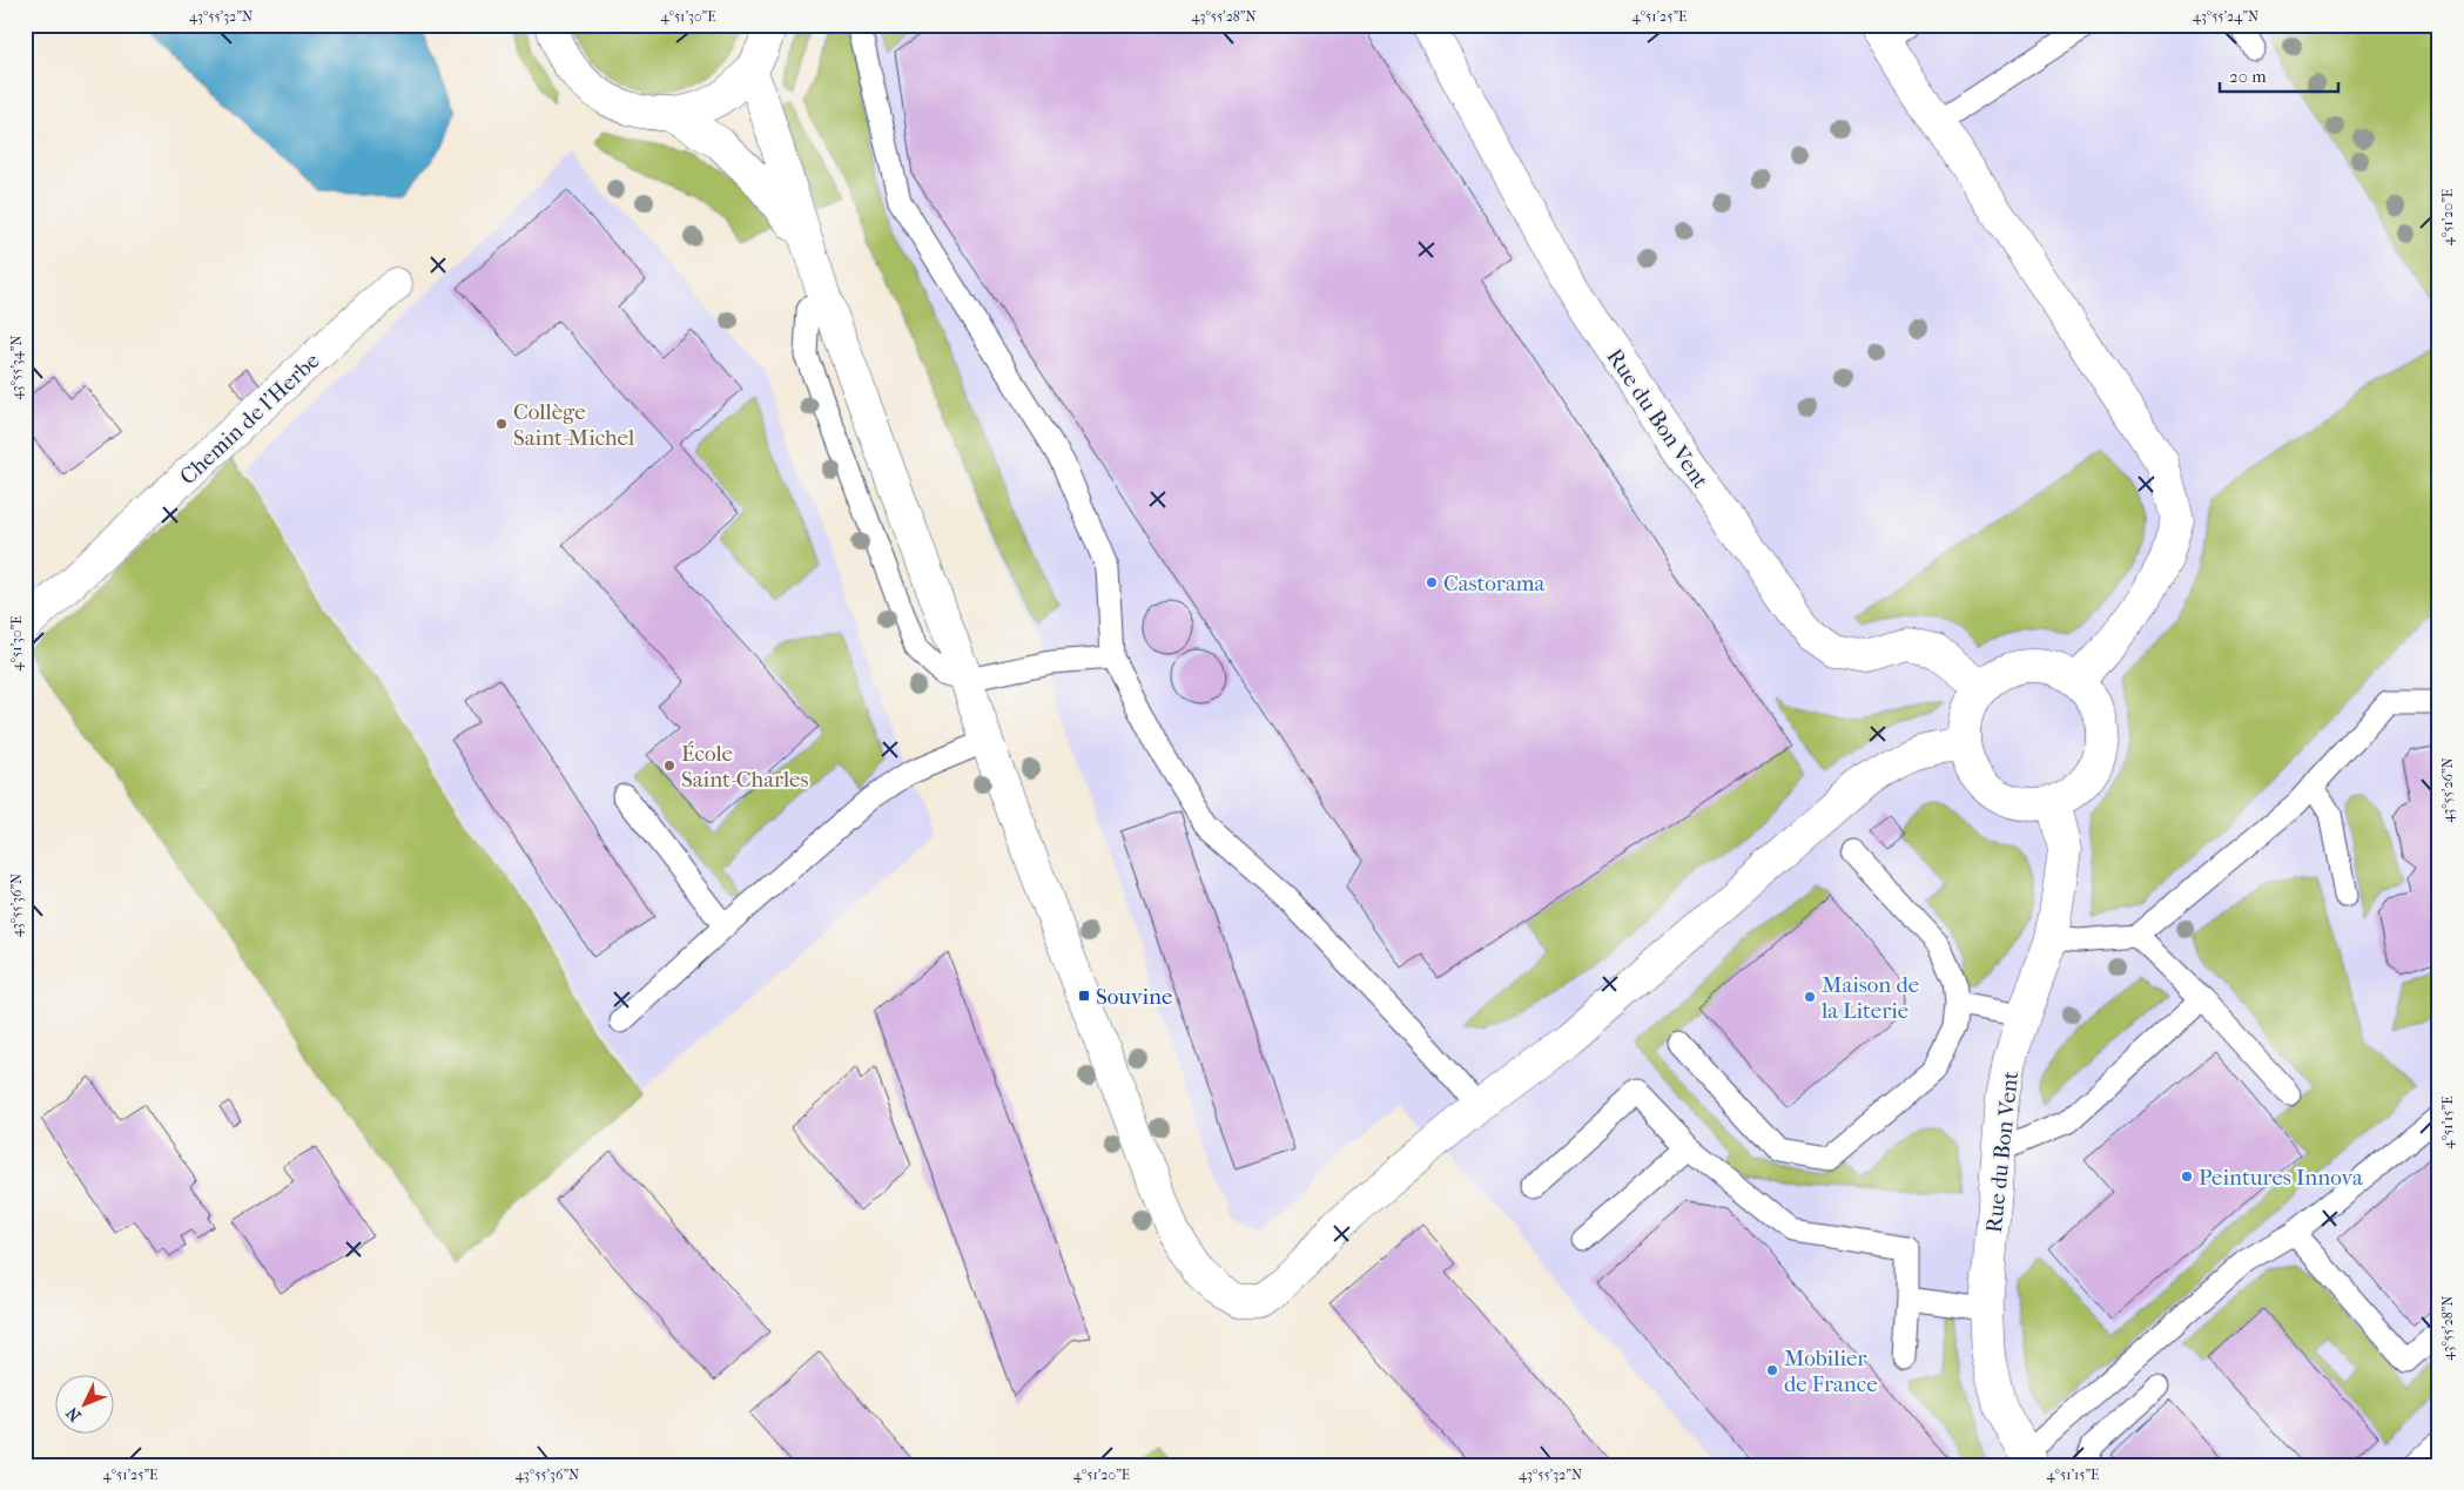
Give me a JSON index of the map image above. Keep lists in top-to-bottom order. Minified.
{"streets":{"street":["Chemin de l'Herbe","Rue du Bon Vent"]},"places":{"other":["Collège Saint-Michel","Castorama","École Saint-Charles","Maison de la Literie","Peintures Innova","Mobilier de France"],"transit":["Souvine"]},"scale_bar":"20 m","north":"bottom left","coordinates":["43°55'32\"N","4°51'30\"E","43°55'28\"N","4°51'25\"E","43°55'24\"N","4°51'20\"E","43°55'34\"N","43°55'26\"N","43°55'36\"N","4°51'15\"E"]}
